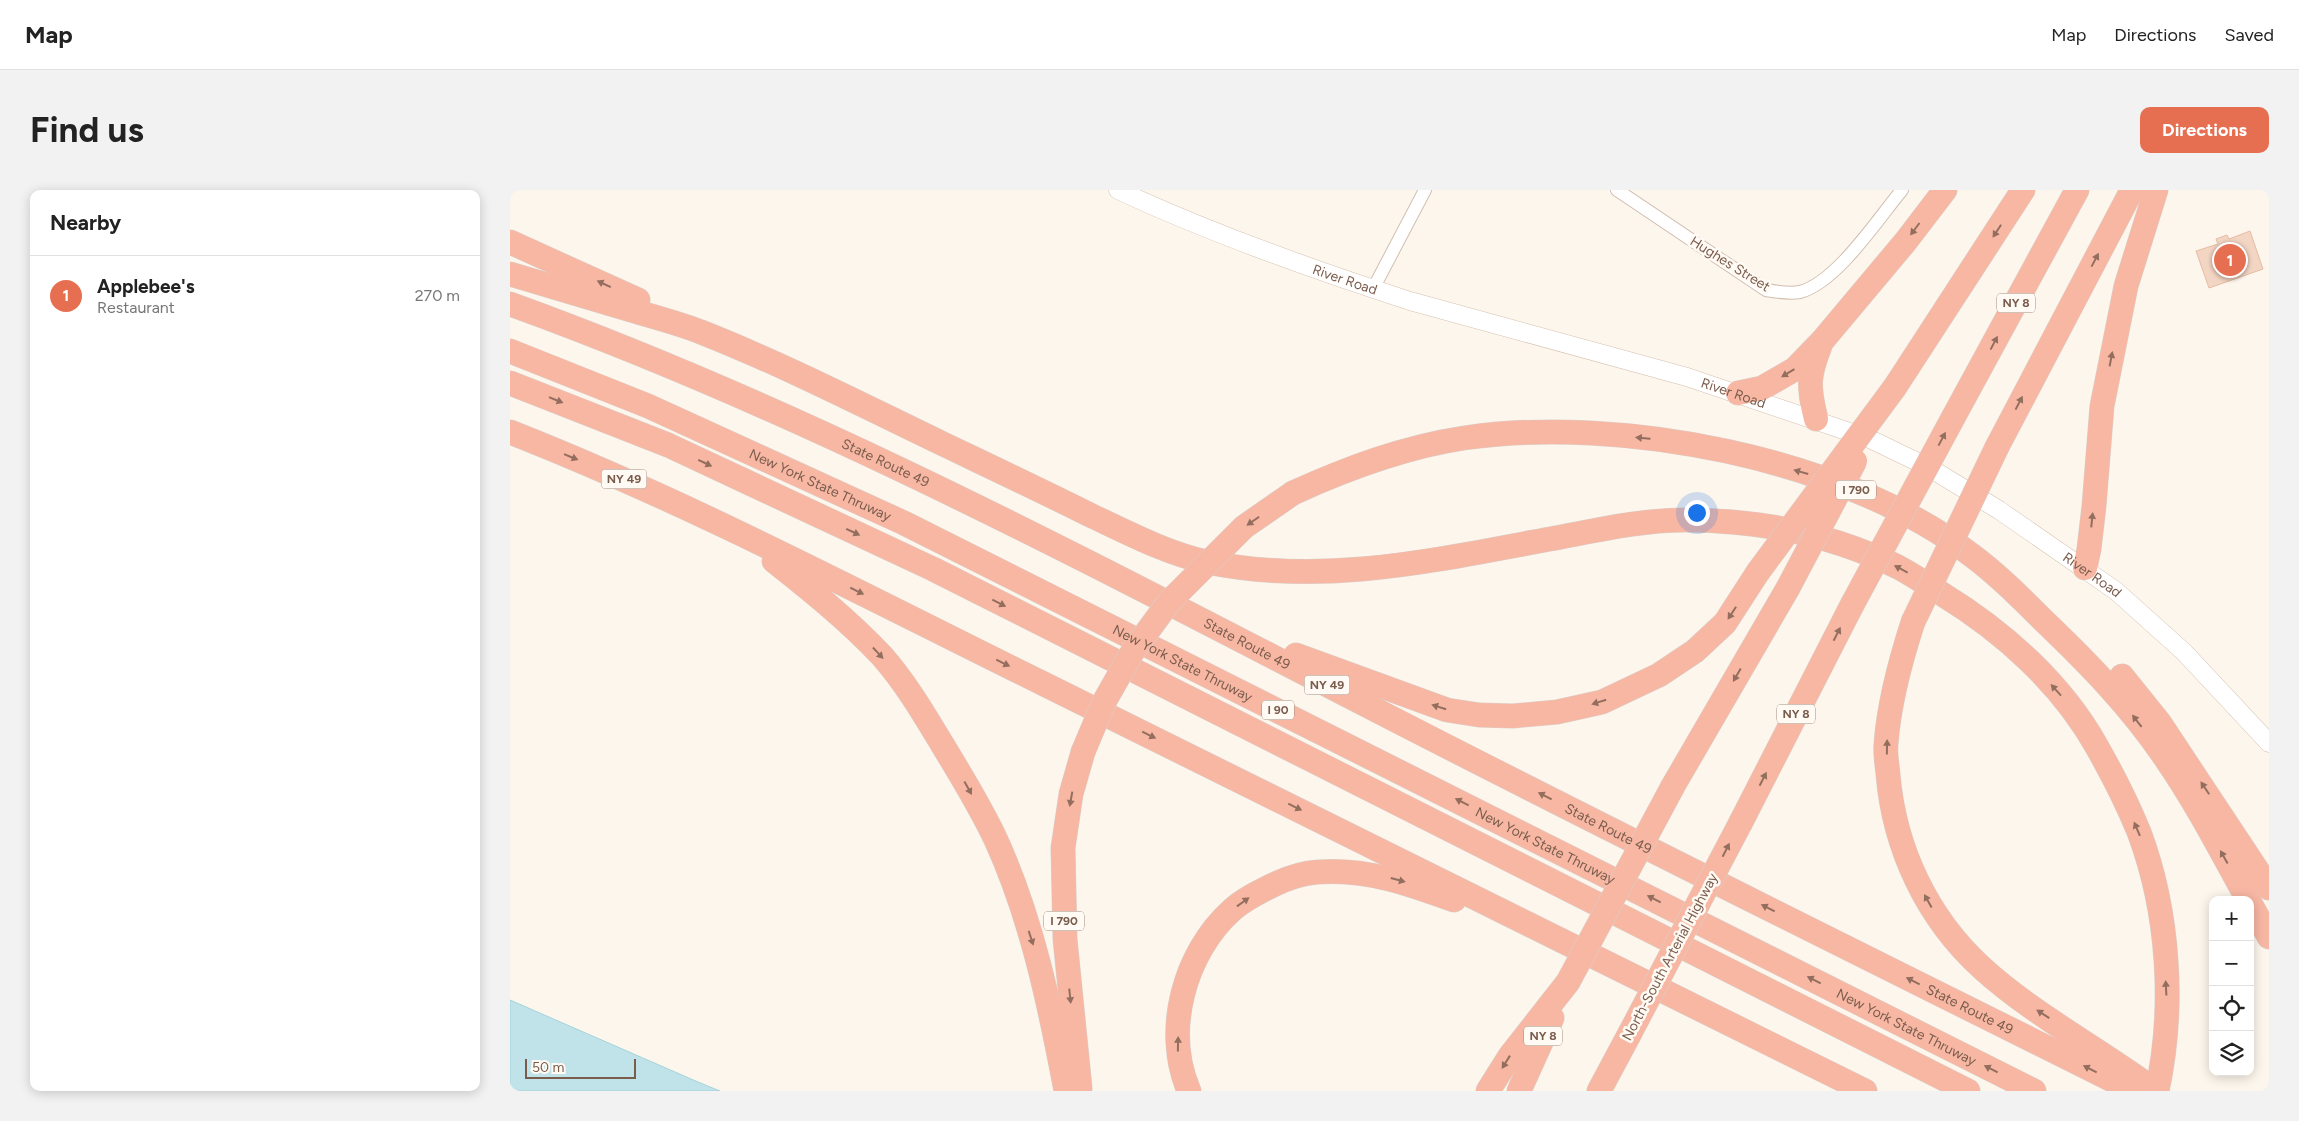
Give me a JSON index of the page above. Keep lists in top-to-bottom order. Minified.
{"streets":{"highway":["NY 8","State Route 49","NY 49","New York State Thruway","I 790","I 90","North-South Arterial Highway"],"main road":["River Road"],"street":["Hughes Street"]},"scale_bar":"50 m","page":{"header":"Map","nav":["Map","Directions","Saved"],"buttons":"Directions","title":"Find us","heading":"Nearby","pins":"1","list":[{"mark":"1","name":"Applebee's","note":"Restaurant","value":"270 m"}],"map_buttons":["+","−"],"scale":"50 m"}}
